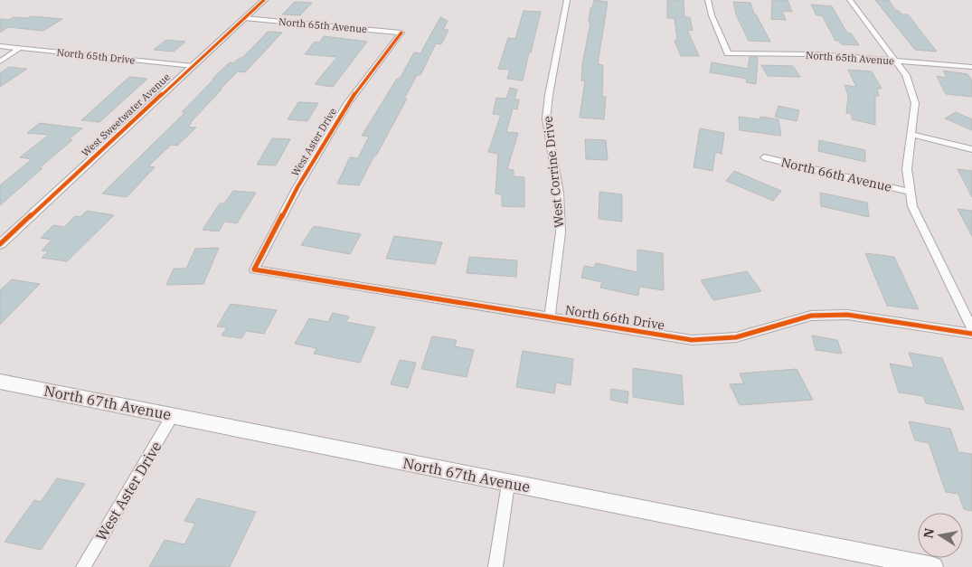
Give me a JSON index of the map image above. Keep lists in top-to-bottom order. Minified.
{"streets":{"main road":["North 67th Avenue"],"street":["North 65th Avenue","North 65th Drive","West Sweetwater Avenue","West Aster Drive","West Corrine Drive","North 66th Avenue","North 66th Drive"]},"crossings":[["North 65th Avenue","West Sweetwater Avenue"],["North 65th Avenue","West Aster Drive"],["North 65th Drive","West Sweetwater Avenue"],["West Aster Drive","North 66th Drive"],["West Aster Drive","North 67th Avenue"],["West Corrine Drive","North 66th Drive"]],"north":"left"}
